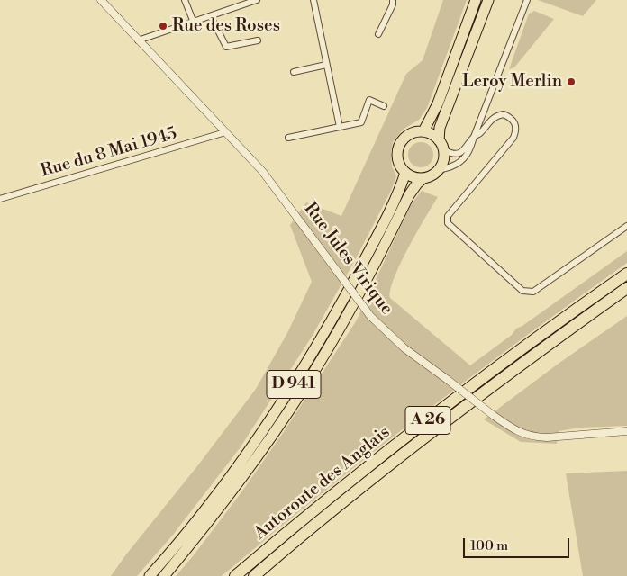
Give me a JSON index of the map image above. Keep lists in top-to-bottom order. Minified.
{"streets":{"highway":["D 941","A 26","Autoroute des Anglais"],"street":["Rue du 8 Mai 1945","Rue Jules Virique"]},"crossings":[["Rue du 8 Mai 1945","Rue Jules Virique"]],"places":["Rue des Roses","Leroy Merlin"],"scale_bar":"100 m"}
